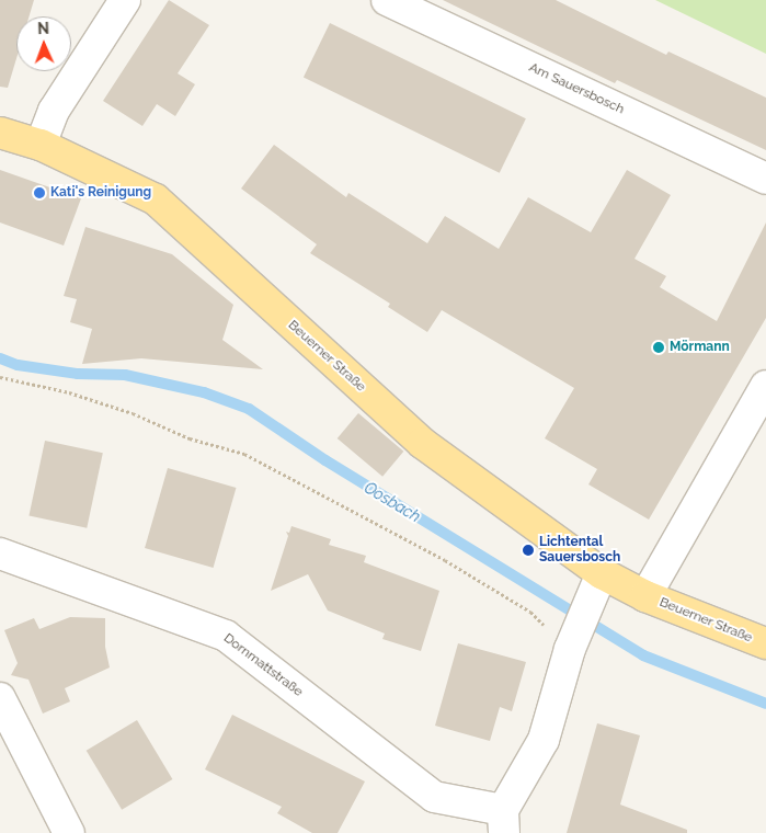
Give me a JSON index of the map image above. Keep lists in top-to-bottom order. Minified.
{"streets":{"main road":["Beuerner Straße"],"street":["Am Sauersbosch","Dornmattstraße"]},"water":["Oosbach"],"places":["Kati's Reinigung","Mörmann","Lichtental Sauersbosch"],"north":"top"}
